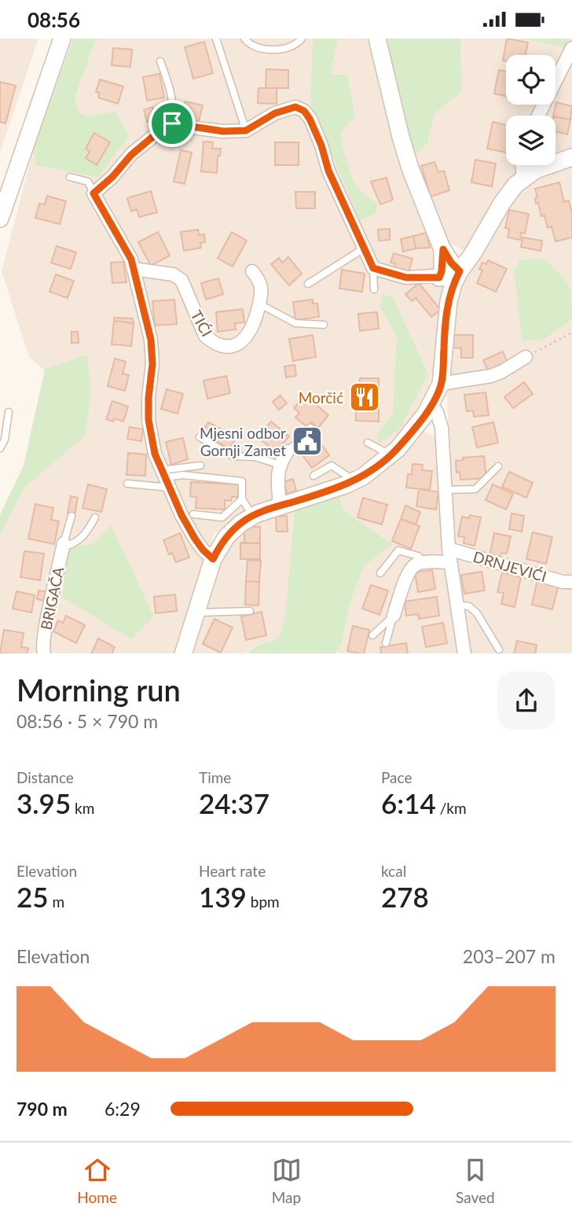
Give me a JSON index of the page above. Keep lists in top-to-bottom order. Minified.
{"streets":{"street":["TIĆI","DRNJEVIĆI","BRIGAČA"]},"places":{"restaurant":["Morčić"],"public building":["Mjesni odbor Gornji Zamet"]},"page":{"status":"08:56","heading":["Morning run","08:56 · 5 × 790 m"],"stats":[["Distance","3.95 km"],["Time","24:37"],["Pace","6:14 /km"],["Elevation","25 m"],["Heart rate","139 bpm"],["kcal","278"]],"chart":["Elevation","203–207 m"],"list":[{"name":"790 m","note":"6:29"}],"tabs":["Home","Map","Saved"]}}
